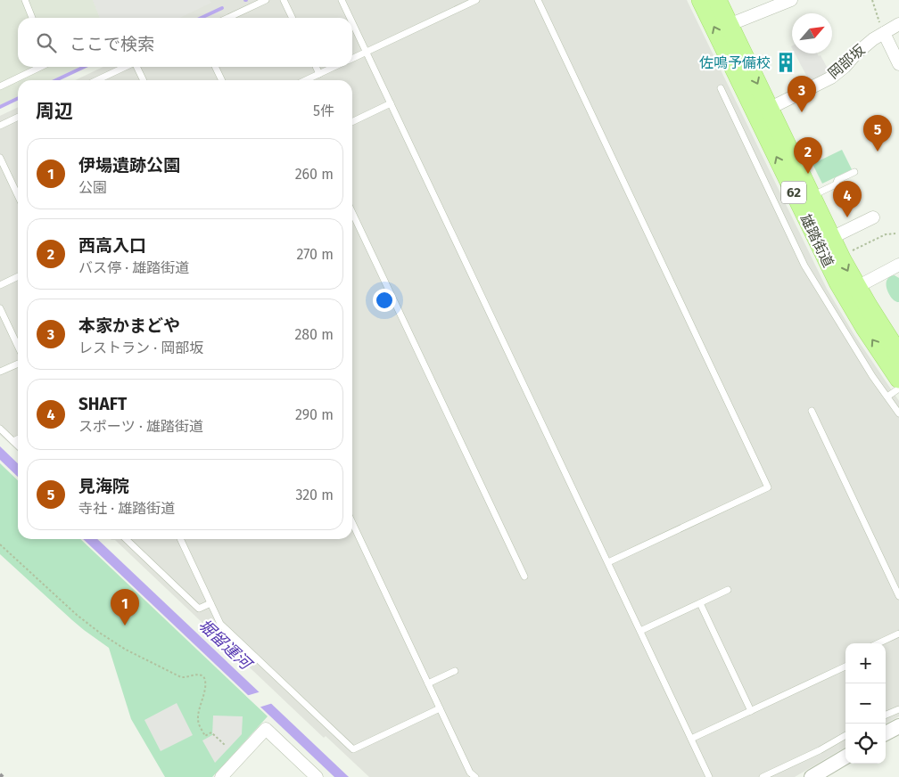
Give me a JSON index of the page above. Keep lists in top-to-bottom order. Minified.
{"streets":{"main road":["62","雄踏街道"],"street":["岡部坂"]},"crossings":[["岡部坂","雄踏街道"]],"water":["堀留運河"],"places":{"building":["佐鳴予備校"]},"north":"top right","page":{"search":"ここで検索","pins":["3","5","2","4","1"],"heading":["周辺","5件"],"list":[{"mark":"1","name":"伊場遺跡公園","note":"公園","value":"260 m"},{"mark":"2","name":"西高入口","note":"バス停 · 雄踏街道","value":"270 m"},{"mark":"3","name":"本家かまどや","note":"レストラン · 岡部坂","value":"280 m"},{"mark":"4","name":"SHAFT","note":"スポーツ · 雄踏街道","value":"290 m"},{"mark":"5","name":"見海院","note":"寺社 · 雄踏街道","value":"320 m"}],"map_buttons":["+","−"]}}
